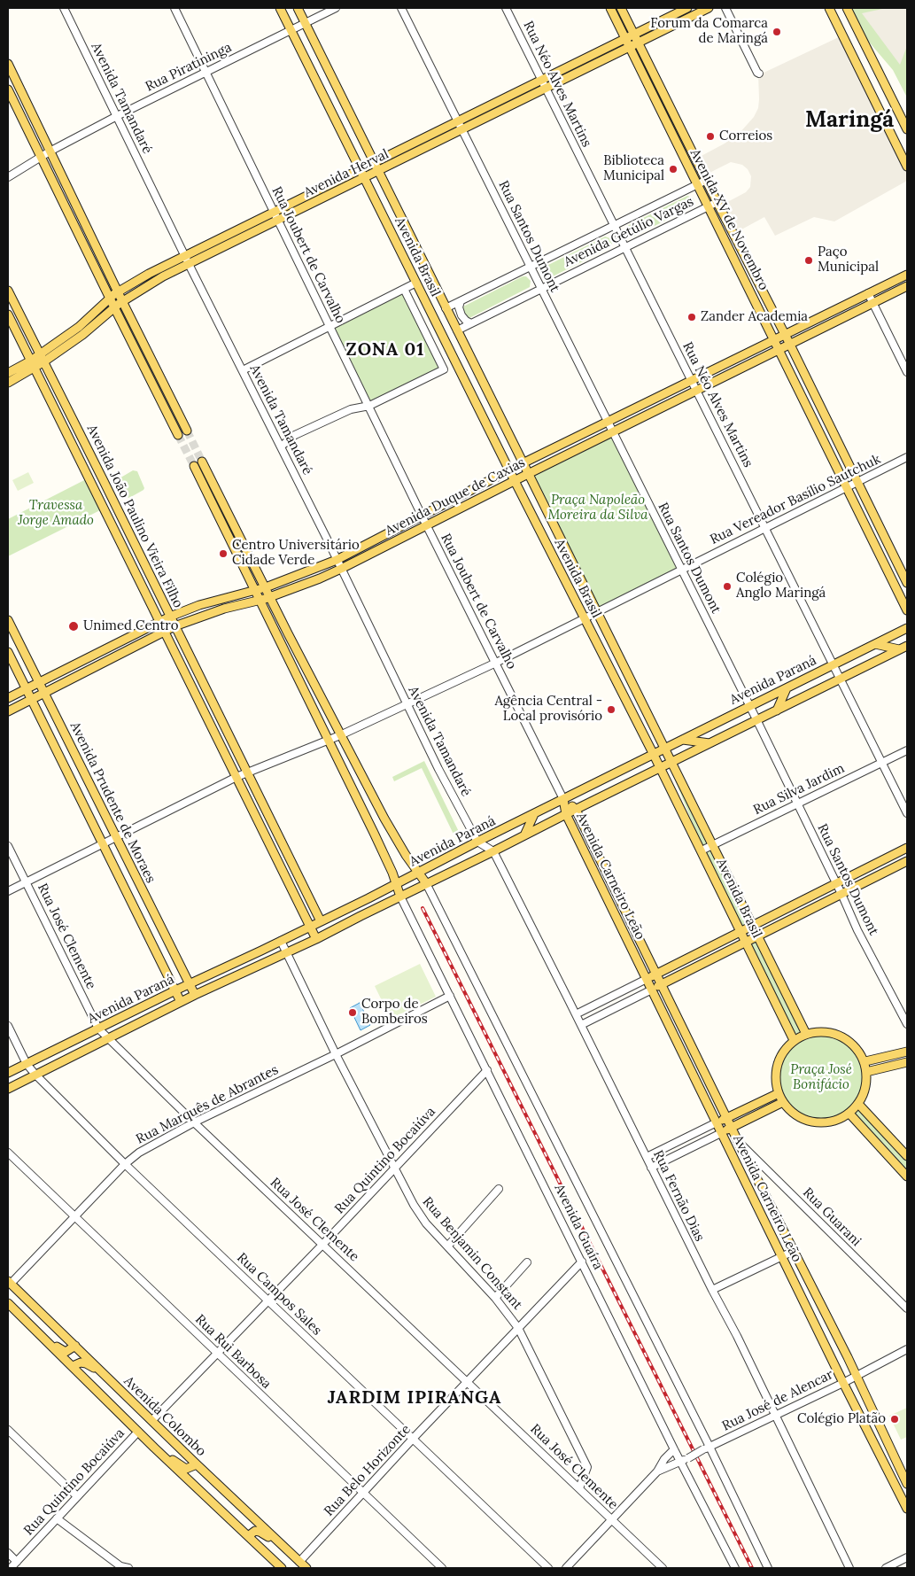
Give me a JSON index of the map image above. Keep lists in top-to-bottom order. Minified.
{"streets":{"main road":["Avenida Herval","Avenida XV de Novembro","Avenida Brasil","Avenida Duque de Caxias","Avenida João Paulino Vieira Filho","Avenida Paraná","Avenida Prudente de Moraes","Avenida Carneiro Leão","Avenida Colombo"],"street":["Rua Piratininga","Rua Néo Alves Martins","Avenida Tamandaré","Avenida Getúlio Vargas","Rua Santos Dumont","Rua Joubert de Carvalho","Rua Vereador Basílio Sautchuk","Rua Silva Jardim","Rua José Clemente","Rua Marquês de Abrantes","Rua Quintino Bocaiúva","Rua Fernão Dias","Rua Guarani","Avenida Guaíra","Rua Benjamin Constant","Rua Campos Sales","Rua Rui Barbosa","Rua José de Alencar","Rua Belo Horizonte"]},"crossings":[["Rua Piratininga","Avenida Tamandaré"],["Rua Piratininga","Rua Joubert de Carvalho"],["Rua Piratininga","Avenida Brasil"],["Rua Néo Alves Martins","Avenida Herval"],["Rua Néo Alves Martins","Avenida Getúlio Vargas"],["Rua Néo Alves Martins","Avenida Duque de Caxias"],["Rua Néo Alves Martins","Rua Vereador Basílio Sautchuk"],["Rua Néo Alves Martins","Avenida Paraná"],["Rua Néo Alves Martins","Rua Silva Jardim"],["Avenida Tamandaré","Avenida Herval"],["Avenida Tamandaré","Avenida Duque de Caxias"],["Avenida Tamandaré","Rua Vereador Basílio Sautchuk"],["Avenida Tamandaré","Avenida Paraná"],["Avenida Herval","Avenida XV de Novembro"],["Avenida Herval","Rua Santos Dumont"],["Avenida Herval","Rua Joubert de Carvalho"],["Avenida Herval","Avenida Brasil"],["Avenida Herval","Avenida João Paulino Vieira Filho"],["Avenida XV de Novembro","Avenida Getúlio Vargas"],["Avenida XV de Novembro","Avenida Duque de Caxias"],["Avenida XV de Novembro","Rua Vereador Basílio Sautchuk"],["Avenida Getúlio Vargas","Rua Santos Dumont"],["Avenida Getúlio Vargas","Avenida Brasil"],["Rua Santos Dumont","Avenida Duque de Caxias"],["Rua Santos Dumont","Rua Vereador Basílio Sautchuk"],["Rua Santos Dumont","Avenida Paraná"],["Rua Santos Dumont","Rua Silva Jardim"],["Rua Joubert de Carvalho","Avenida Duque de Caxias"],["Rua Joubert de Carvalho","Rua Vereador Basílio Sautchuk"],["Rua Joubert de Carvalho","Avenida Paraná"],["Rua Joubert de Carvalho","Avenida Carneiro Leão"],["Avenida Brasil","Avenida Duque de Caxias"],["Avenida Brasil","Rua Vereador Basílio Sautchuk"],["Avenida Brasil","Avenida Paraná"],["Avenida Brasil","Rua Silva Jardim"],["Avenida Duque de Caxias","Avenida João Paulino Vieira Filho"],["Avenida Duque de Caxias","Avenida Prudente de Moraes"],["Rua Vereador Basílio Sautchuk","Avenida João Paulino Vieira Filho"],["Rua Vereador Basílio Sautchuk","Avenida Prudente de Moraes"],["Rua Vereador Basílio Sautchuk","Rua José Clemente"],["Avenida João Paulino Vieira Filho","Avenida Paraná"],["Avenida Paraná","Avenida Prudente de Moraes"],["Avenida Paraná","Avenida Carneiro Leão"],["Avenida Paraná","Rua José Clemente"],["Avenida Paraná","Rua Fernão Dias"],["Avenida Paraná","Avenida Guaíra"],["Avenida Paraná","Rua Benjamin Constant"],["Avenida Paraná","Rua Campos Sales"],["Avenida Carneiro Leão","Rua Guarani"],["Avenida Carneiro Leão","Rua José de Alencar"],["Rua José Clemente","Rua Marquês de Abrantes"],["Rua José Clemente","Rua Quintino Bocaiúva"],["Rua José Clemente","Rua Benjamin Constant"],["Rua José Clemente","Rua Belo Horizonte"],["Rua Marquês de Abrantes","Avenida Guaíra"],["Rua Marquês de Abrantes","Rua Benjamin Constant"],["Rua Marquês de Abrantes","Rua Campos Sales"],["Rua Marquês de Abrantes","Rua Rui Barbosa"],["Rua Marquês de Abrantes","Avenida Colombo"],["Rua Quintino Bocaiúva","Avenida Guaíra"],["Rua Quintino Bocaiúva","Rua Benjamin Constant"],["Rua Quintino Bocaiúva","Rua Campos Sales"],["Rua Quintino Bocaiúva","Rua Rui Barbosa"],["Rua Quintino Bocaiúva","Avenida Colombo"],["Rua Fernão Dias","Rua José de Alencar"],["Avenida Guaíra","Rua José de Alencar"],["Avenida Guaíra","Rua Belo Horizonte"],["Rua Benjamin Constant","Rua Belo Horizonte"],["Rua Campos Sales","Rua Belo Horizonte"],["Rua Rui Barbosa","Rua Belo Horizonte"],["Avenida Colombo","Rua Belo Horizonte"]],"districts":["Maringá","ZONA 01","JARDIM IPIRANGA"],"parks":["Praça Napoleão Moreira da Silva","Travessa Jorge Amado","Praça José Bonifácio"],"places":["Forum da Comarca de Maringá","Correios","Biblioteca Municipal","Paço Municipal","Zander Academia","Centro Universitário Cidade Verde","Colégio Anglo Maringá","Unimed Centro","Agência Central - Local provisório","Corpo de Bombeiros","Colégio Platão"]}
